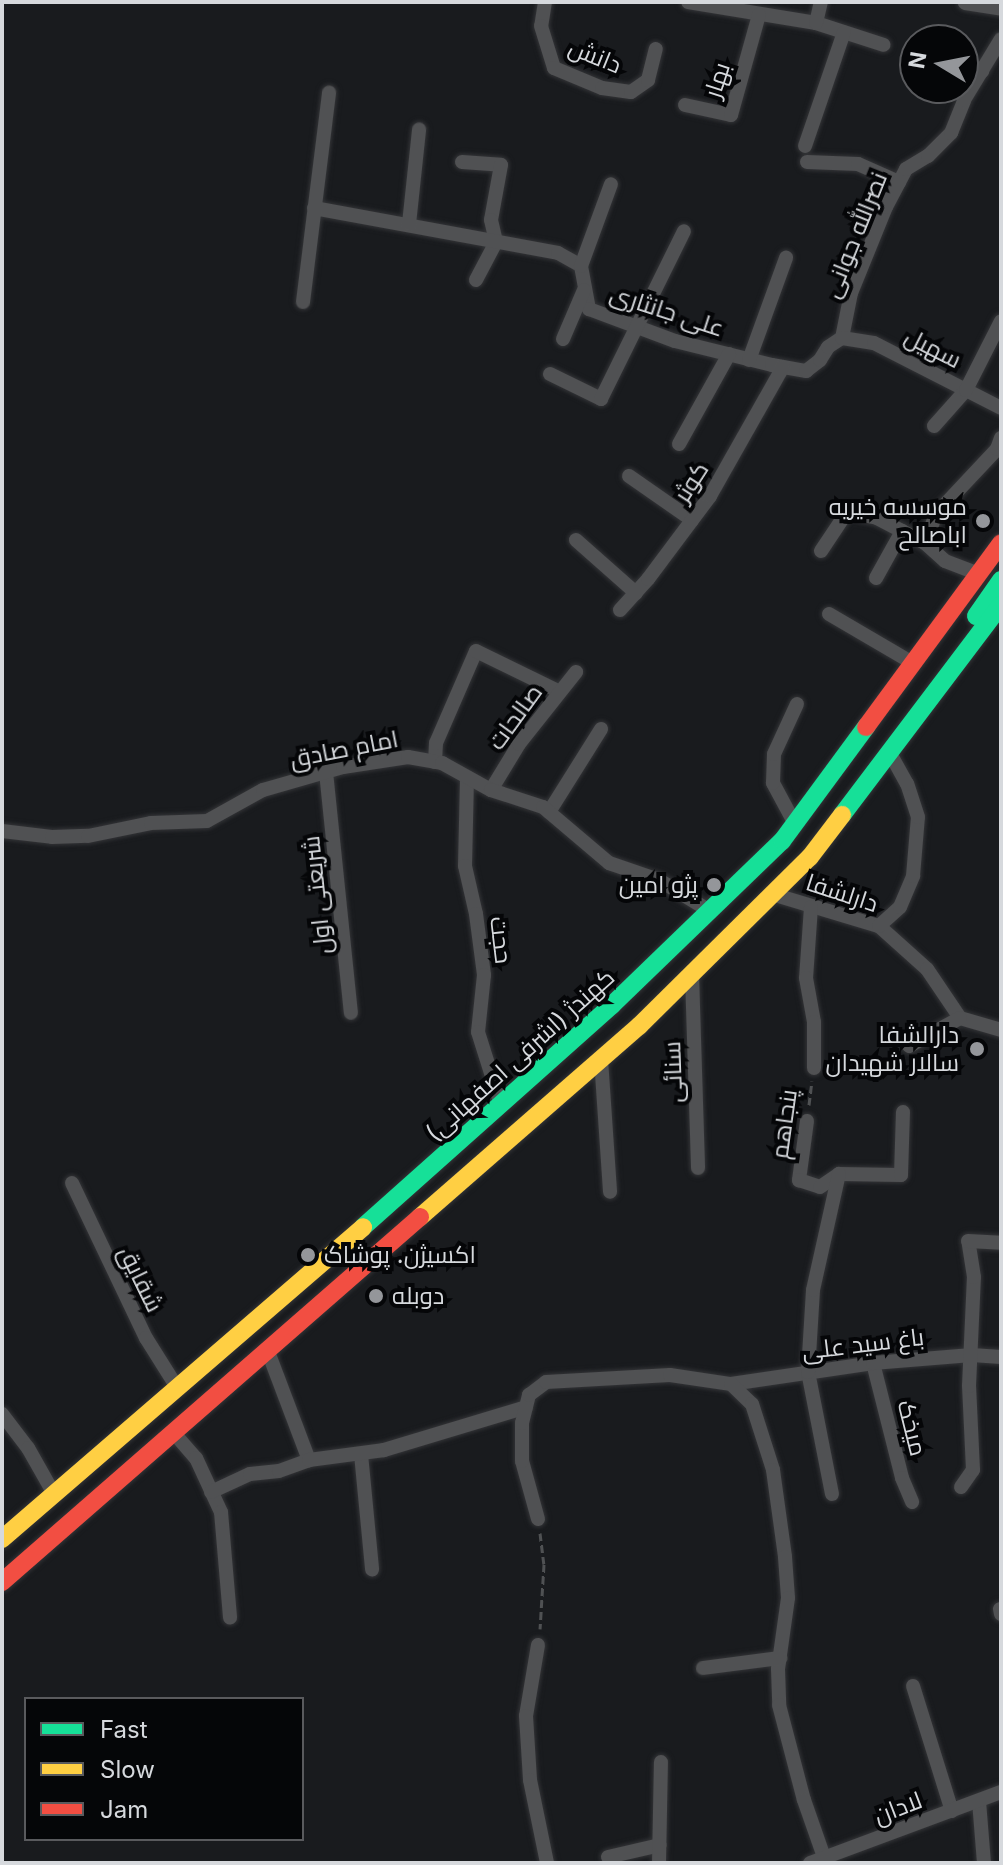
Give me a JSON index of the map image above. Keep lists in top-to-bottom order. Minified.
{"streets":{"main road":["کهندژ (اشرفی اصفهانی)"],"street":["دانش","بهار","نصرالله جوانی","علی جانثاری","سهیل","کوثر","صالحات","امام صادق","دارلشفا","شریعتی اول","حجت","سنائی","پنجاهم","شقایق","باغ سید علی","میخک","لادان"]},"crossings":[["نصرالله جوانی","علی جانثاری"],["نصرالله جوانی","سهیل"],["علی جانثاری","سهیل"],["علی جانثاری","کوثر"],["صالحات","امام صادق"],["امام صادق","شریعتی اول"],["امام صادق","حجت"],["امام صادق","کهندژ (اشرفی اصفهانی)"],["دارلشفا","پنجاهم"],["حجت","کهندژ (اشرفی اصفهانی)"],["کهندژ (اشرفی اصفهانی)","شقایق"],["باغ سید علی","میخک"]],"places":["موسسه خیریه اباصالح","پژو امین","دارالشفا سالار شهیدان","اکسیژن. پوشاک","دوبله"],"legend":["Fast","Slow","Jam"],"north":"left"}
